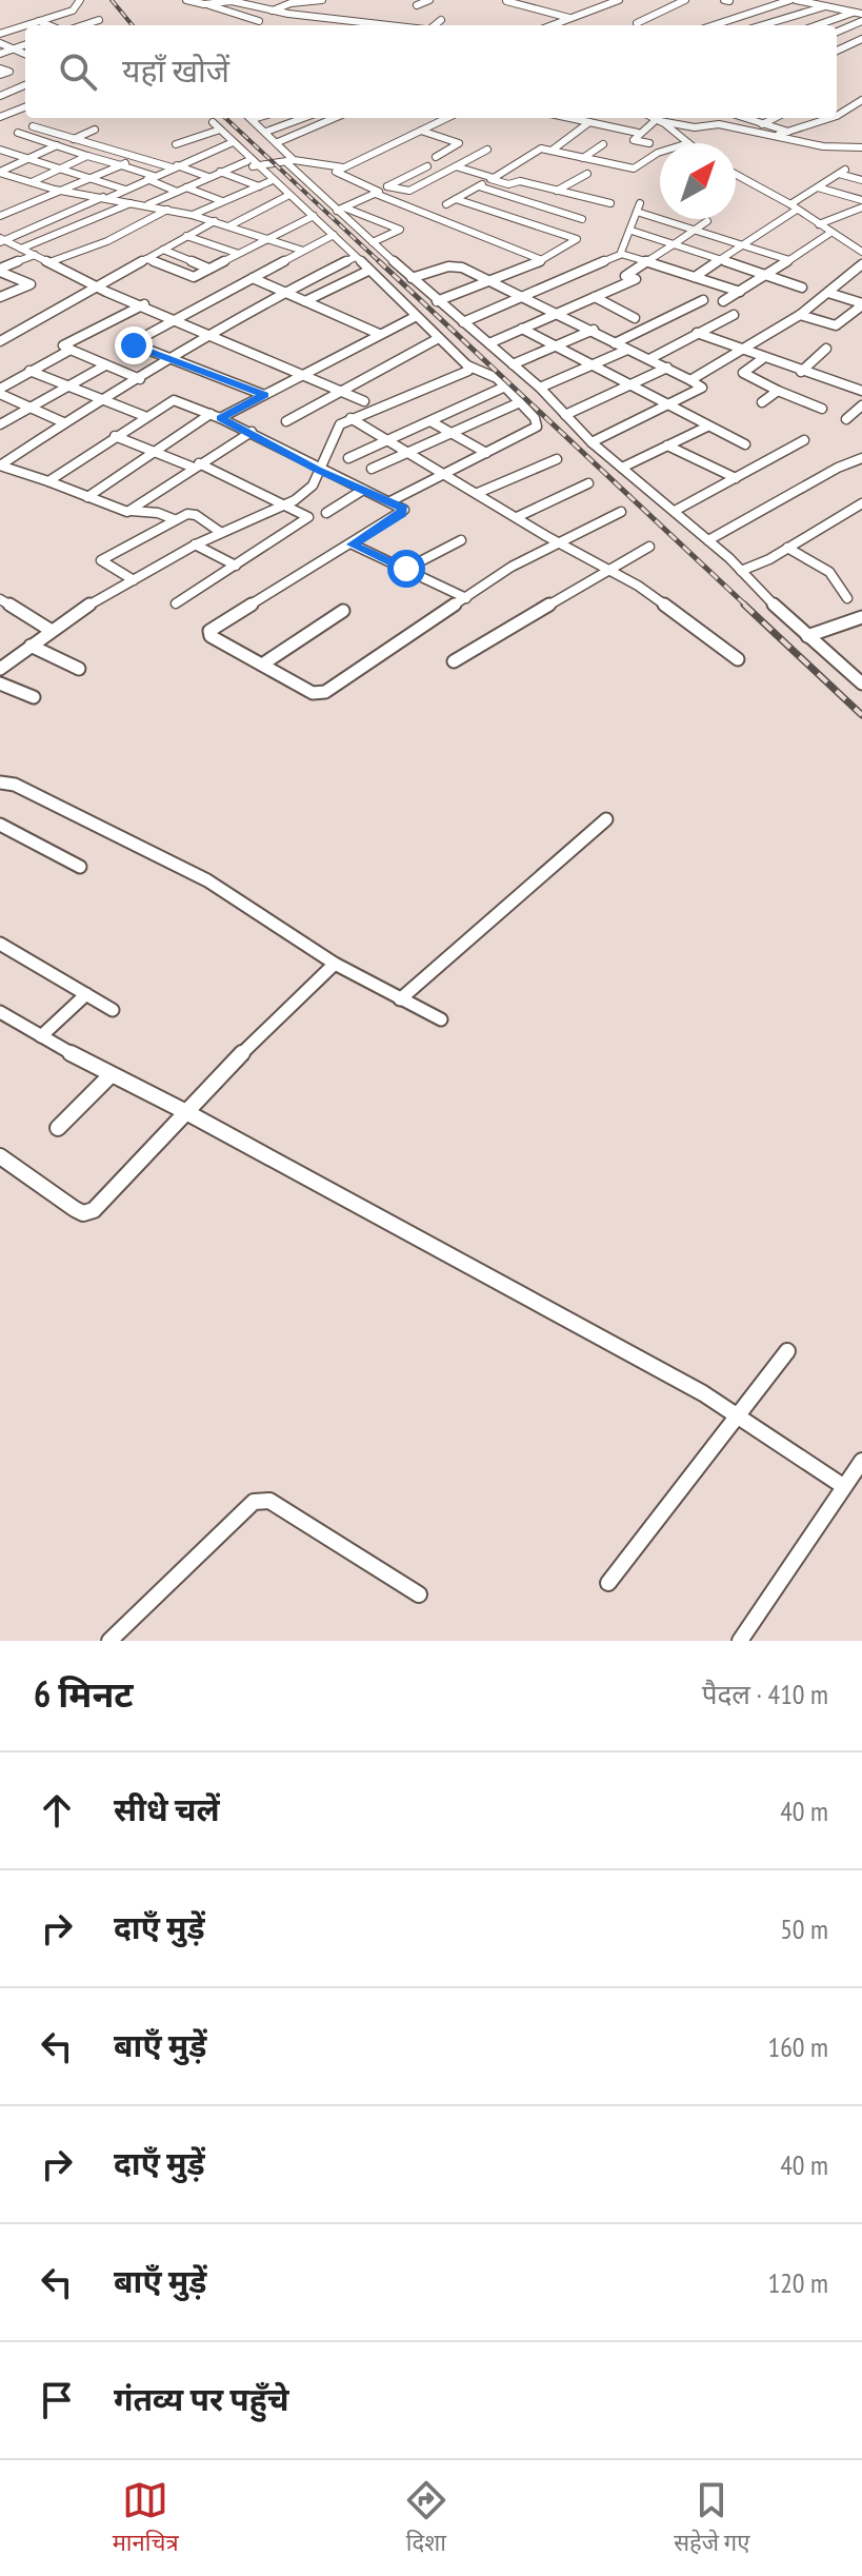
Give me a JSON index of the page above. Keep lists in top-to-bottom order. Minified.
{"north":"top right","page":{"search":"यहाँ खोजें","heading":["6 मिनट","पैदल · 410 m"],"list":[["सीधे चलें","40 m"],["दाएँ मुड़ें","50 m"],["बाएँ मुड़ें","160 m"],["दाएँ मुड़ें","40 m"],["बाएँ मुड़ें","120 m"],"गंतव्य पर पहुँचे"],"nav":["मानचित्र","दिशा","सहेजे गए"]}}
